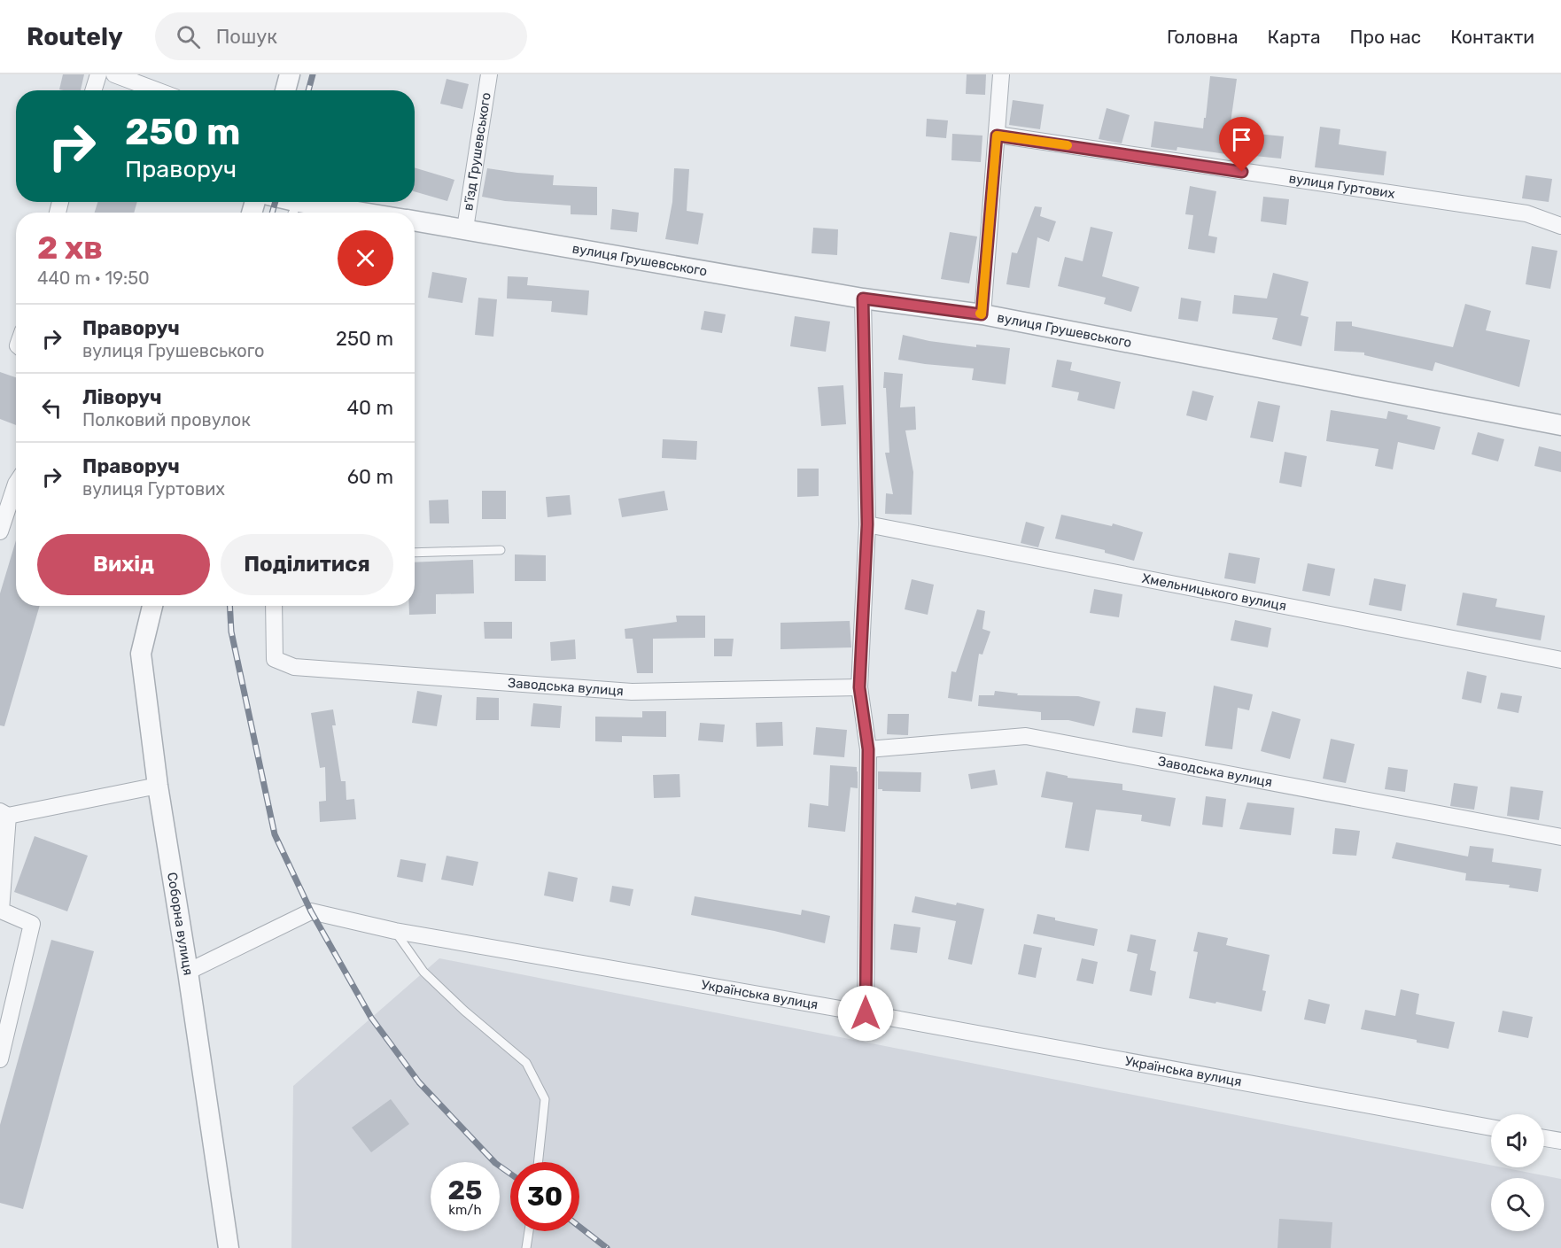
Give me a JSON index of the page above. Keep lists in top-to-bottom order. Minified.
{"streets":{"street":["в'їзд Грушевського","вулиця Гуртових","вулиця Грушевського","Хмельницького вулиця","Заводська вулиця","Соборна вулиця","Українська вулиця"]},"crossings":[["в'їзд Грушевського","вулиця Грушевського"],["Соборна вулиця","Українська вулиця"]],"page":{"header":"Routely","search":"Пошук","nav":["Головна","Карта","Про нас","Контакти"],"turn":["250 m","Праворуч"],"heading":["2 хв","440 m · 19:50"],"list":[{"name":"Праворуч","note":"вулиця Грушевського","value":"250 m"},{"name":"Ліворуч","note":"Полковий провулок","value":"40 m"},{"name":"Праворуч","note":"вулиця Гуртових","value":"60 m"}],"buttons":["Вихід","Поділитися"],"speed":"25 km/h","limit":"30"}}
